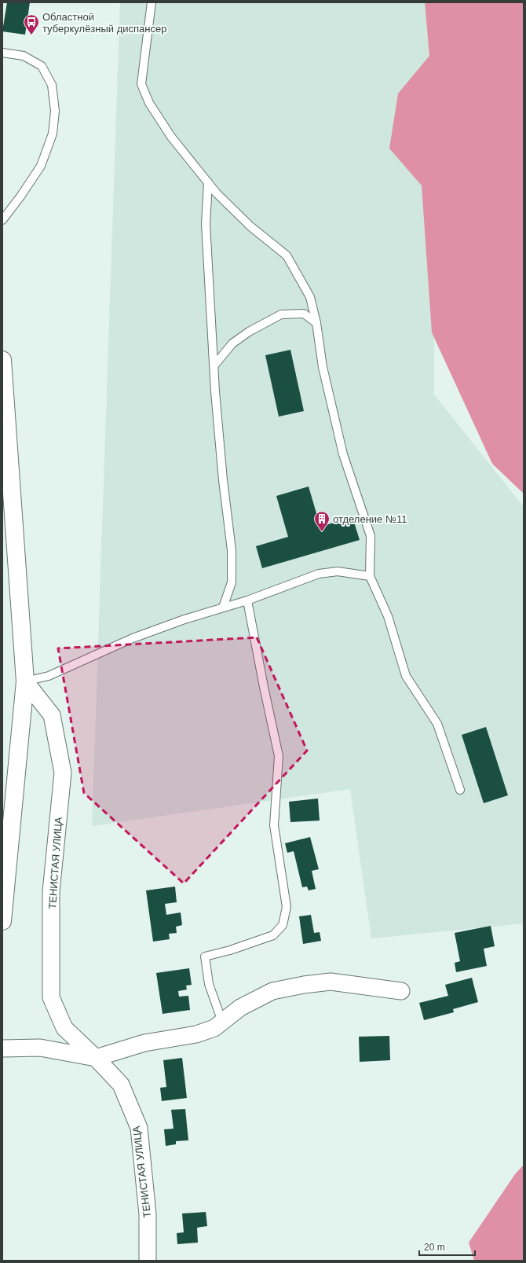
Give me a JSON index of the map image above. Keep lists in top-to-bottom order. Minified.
{"streets":{"street":["ТЕНИСТАЯ УЛИЦА"]},"places":{"bus stop":["Областной туберкулёзный диспансер"],"building":["отделение №11"]},"scale_bar":"20 m"}
